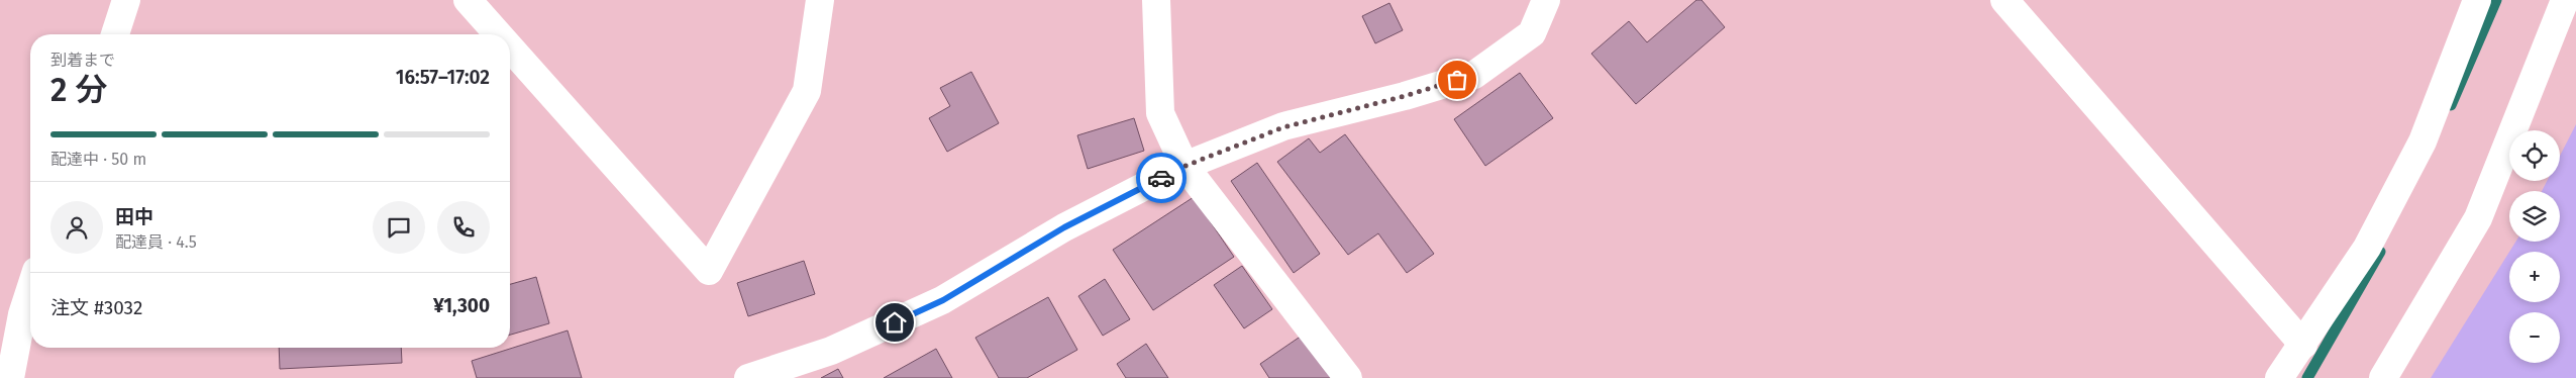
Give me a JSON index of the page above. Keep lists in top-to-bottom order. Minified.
{"page":{"heading":["2 分","到着まで","16:57–17:02"],"panel":["田中","配達員 · 4.5","注文 #3032","¥1,300"],"bar":"配達中 · 50 m","map_buttons":["+","−"]}}
